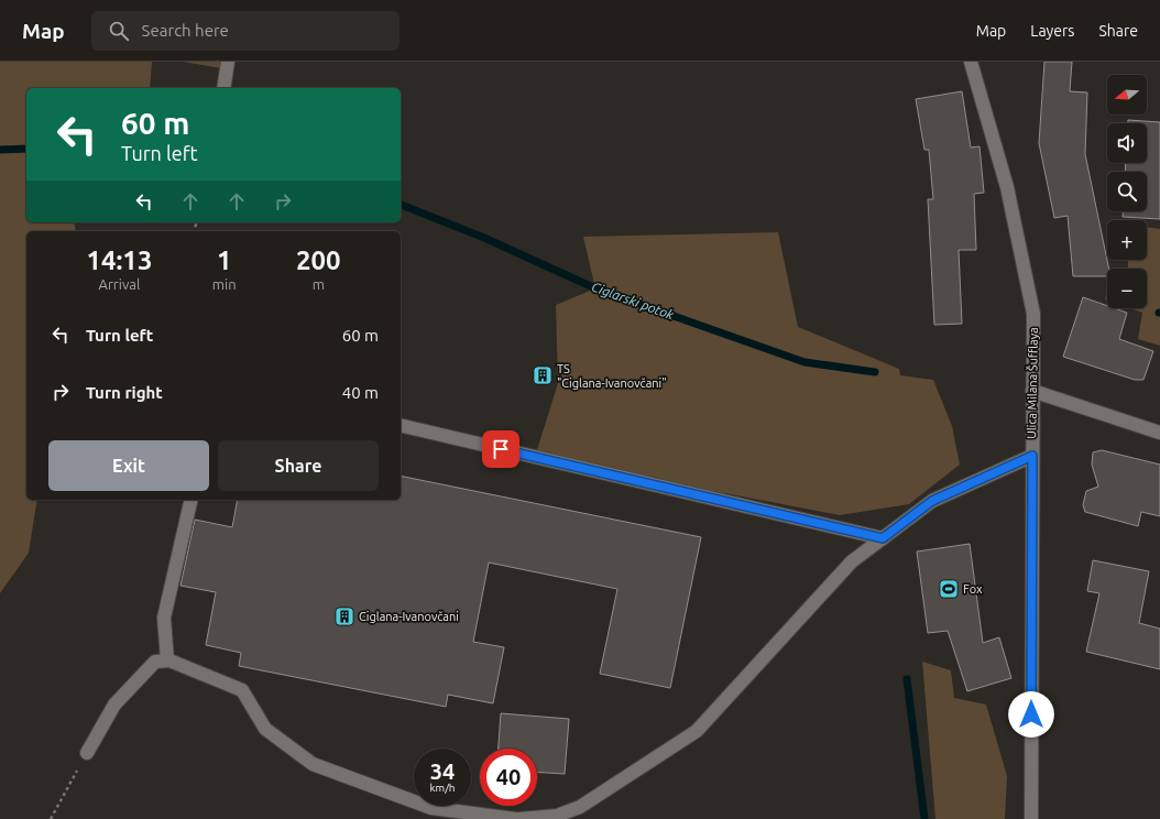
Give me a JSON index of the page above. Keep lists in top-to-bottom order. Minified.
{"streets":{"street":["Ulica Milana Šufflaya"]},"water":["Ciglarski potok"],"places":{"building":["TS \"Ciglana-Ivanovčani\"","Ciglana-Ivanovčani"],"sports":["Fox"]},"north":"left","page":{"header":"Map","search":"Search here","nav":["Map","Layers","Share"],"map_buttons":["+","−"],"turn":["60 m","Turn left"],"eta":["14:13","Arrival","1","min","200","m"],"list":[{"name":"Turn left","value":"60 m"},{"name":"Turn right","value":"40 m"}],"buttons":["Exit","Share"],"speed":"34 km/h","limit":"40"}}
